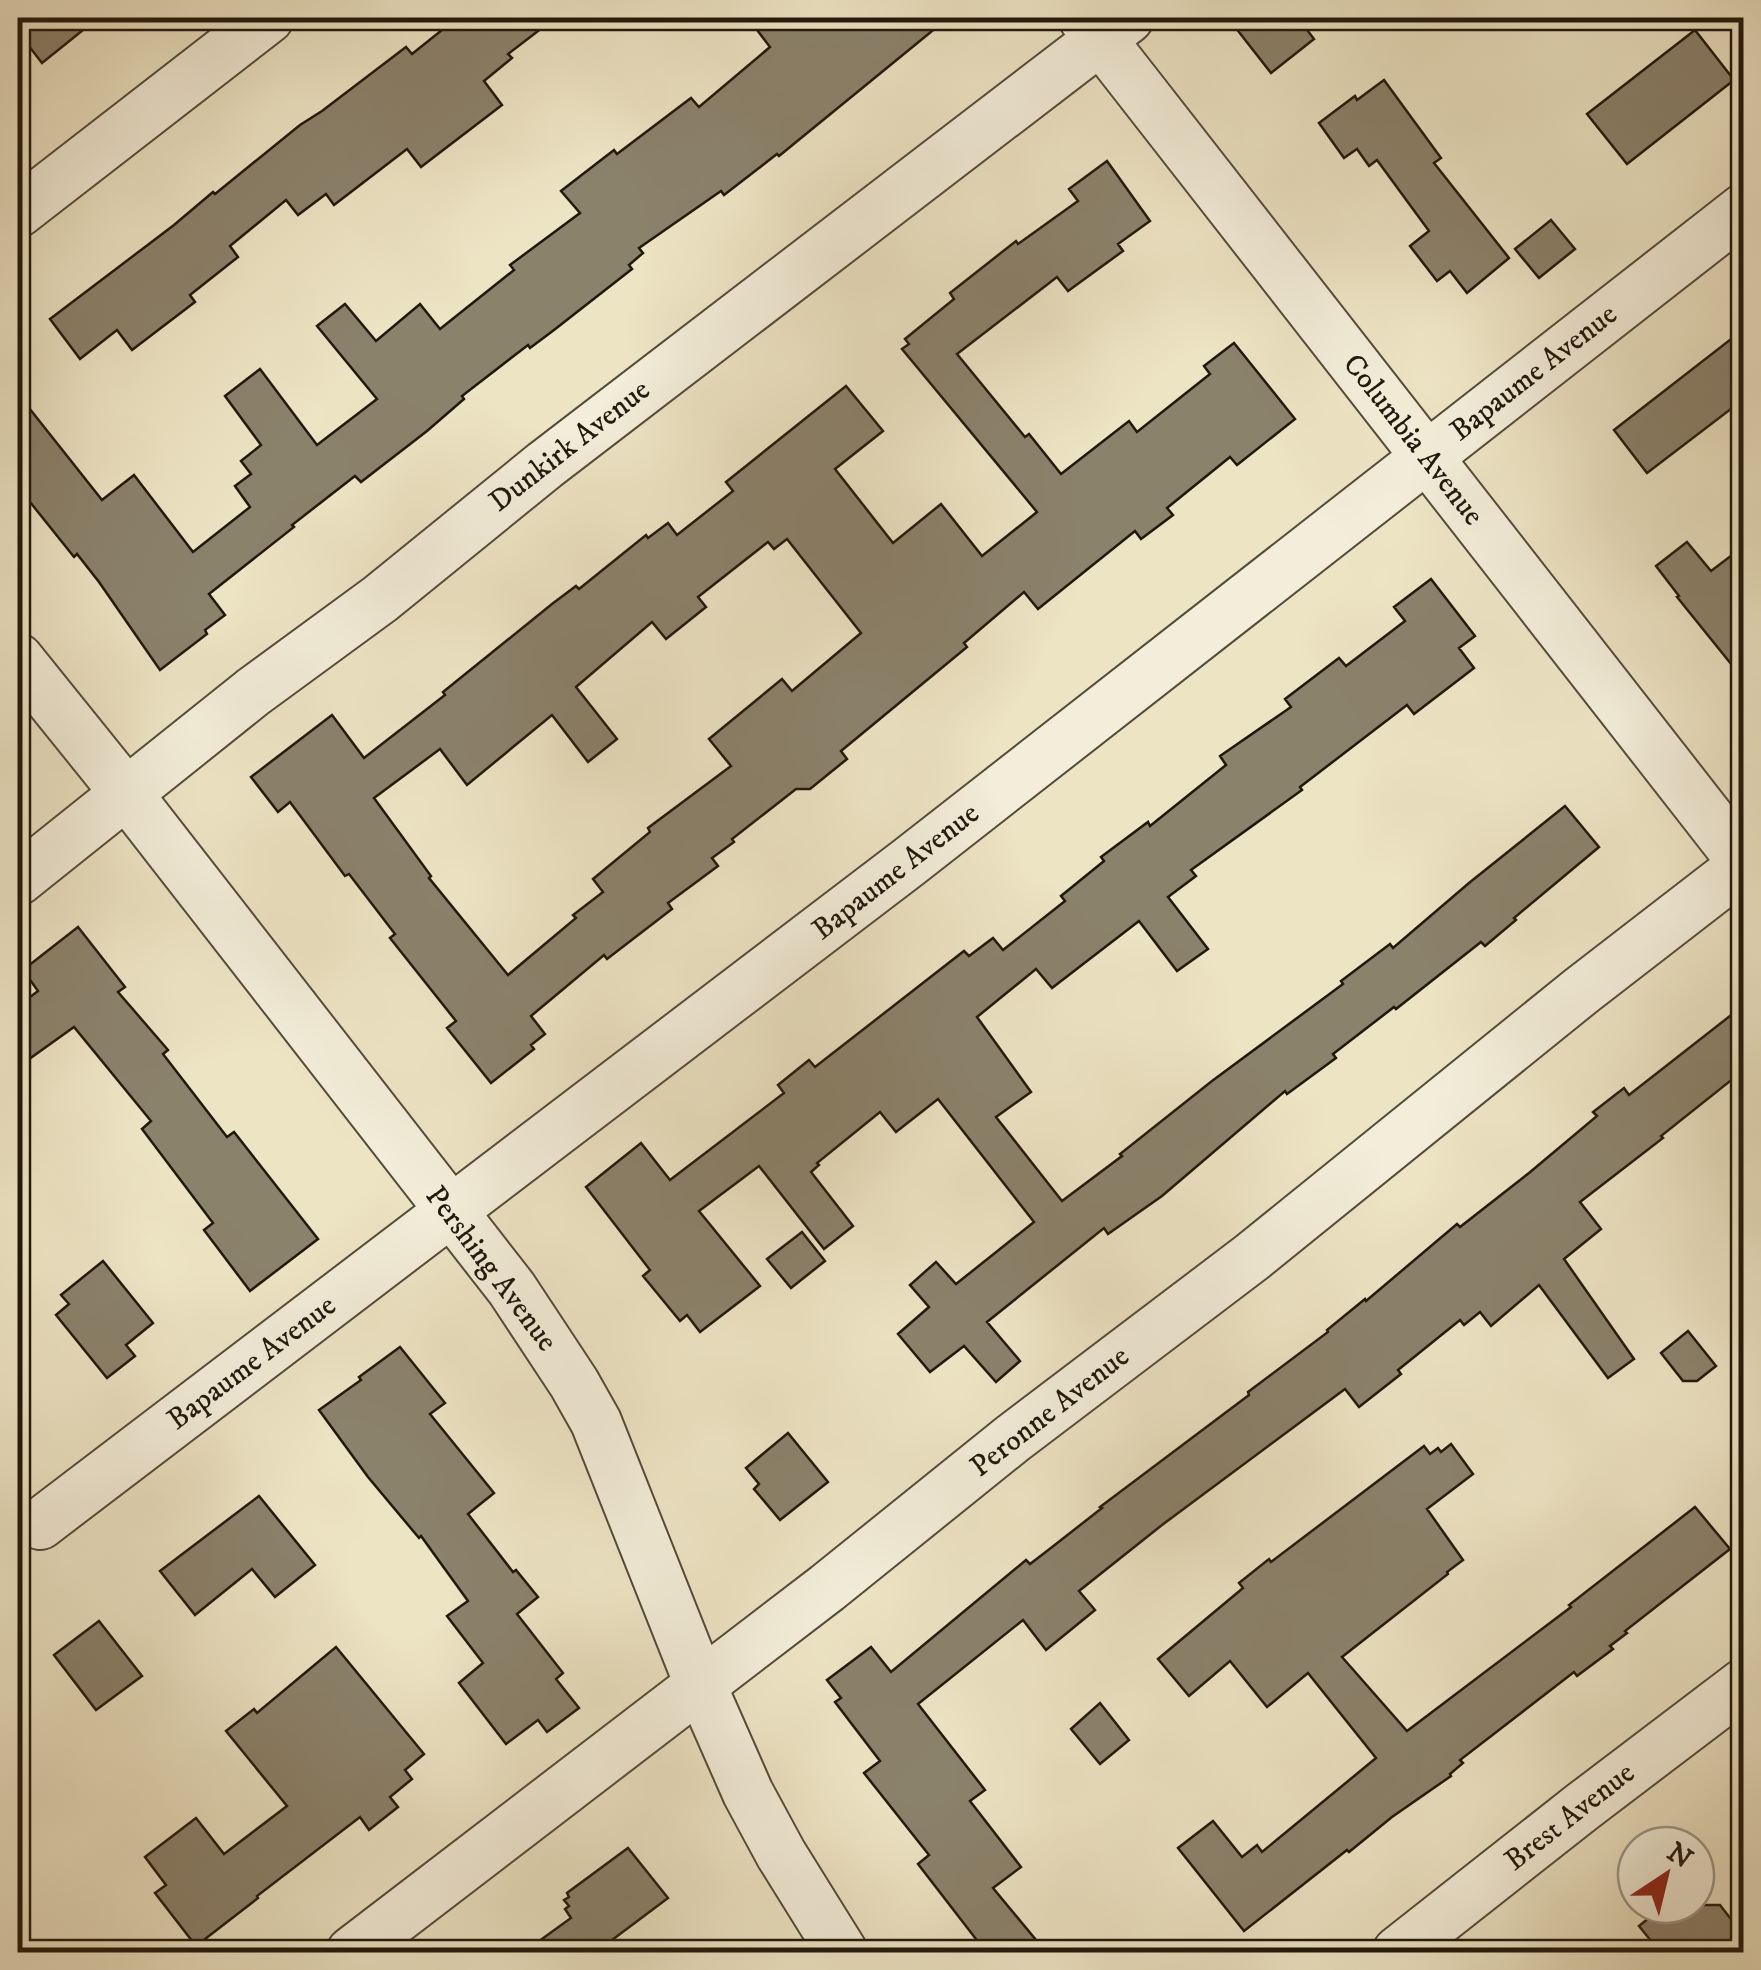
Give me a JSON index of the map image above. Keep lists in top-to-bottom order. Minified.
{"streets":{"street":["Bapaume Avenue","Columbia Avenue","Dunkirk Avenue","Pershing Avenue","Peronne Avenue","Brest Avenue"]},"crossings":[["Bapaume Avenue","Columbia Avenue"],["Bapaume Avenue","Pershing Avenue"],["Columbia Avenue","Dunkirk Avenue"],["Columbia Avenue","Peronne Avenue"],["Dunkirk Avenue","Pershing Avenue"],["Pershing Avenue","Peronne Avenue"]],"north":"top right"}
